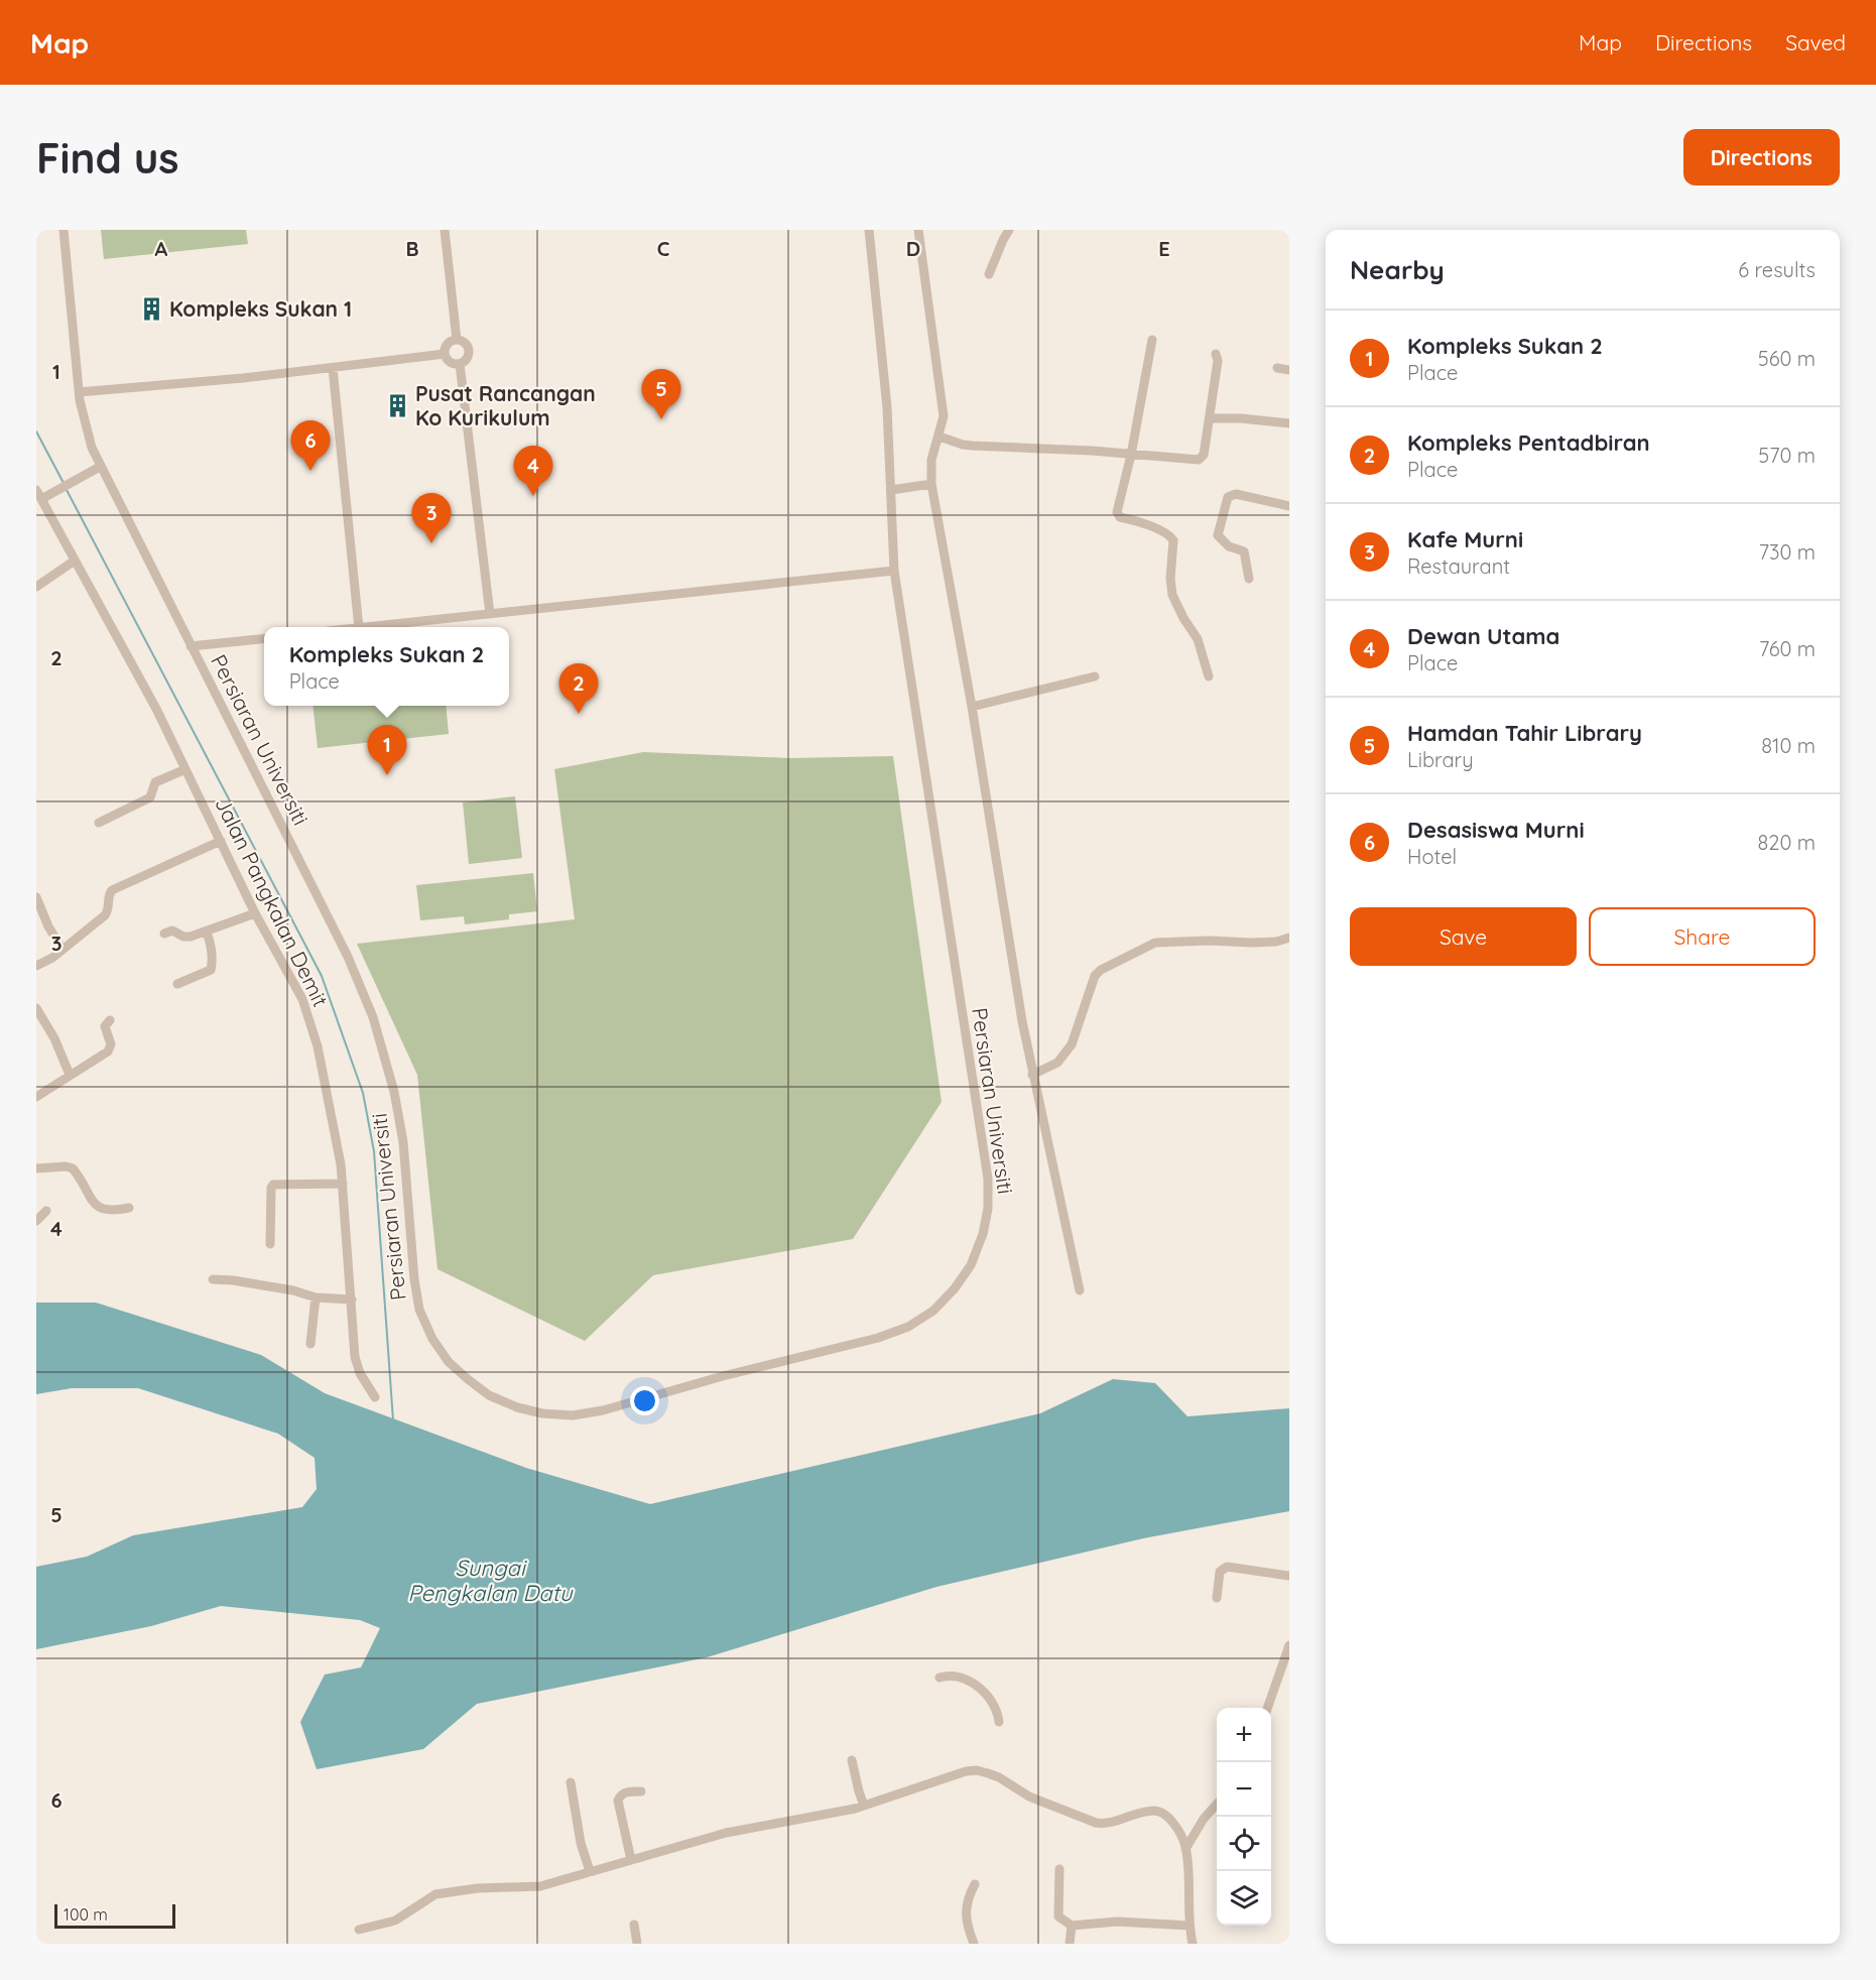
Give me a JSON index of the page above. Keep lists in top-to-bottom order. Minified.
{"streets":{"street":["Persiaran Universiti","Jalan Pangkalan Demit"]},"water":["Sungai Pengkalan Datu"],"places":{"building":["Kompleks Sukan 1","Pusat Rancangan Ko Kurikulum"]},"scale_bar":"100 m","page":{"header":"Map","nav":["Map","Directions","Saved"],"buttons":["Directions",["Save","Share"]],"title":"Find us","heading":["Nearby","6 results"],"list":[{"mark":"1","name":"Kompleks Sukan 2","note":"Place","value":"560 m"},{"mark":"2","name":"Kompleks Pentadbiran","note":"Place","value":"570 m"},{"mark":"3","name":"Kafe Murni","note":"Restaurant","value":"730 m"},{"mark":"4","name":"Dewan Utama","note":"Place","value":"760 m"},{"mark":"5","name":"Hamdan Tahir Library","note":"Library","value":"810 m"},{"mark":"6","name":"Desasiswa Murni","note":"Hotel","value":"820 m"}],"pins":["5","6","4","3","2","1"],"popup":["Kompleks Sukan 2","Place"],"map_buttons":["+","−"],"scale":"100 m"},"grid":{"columns":["A","B","C","D","E"],"rows":["1","2","3","4","5","6"]}}
